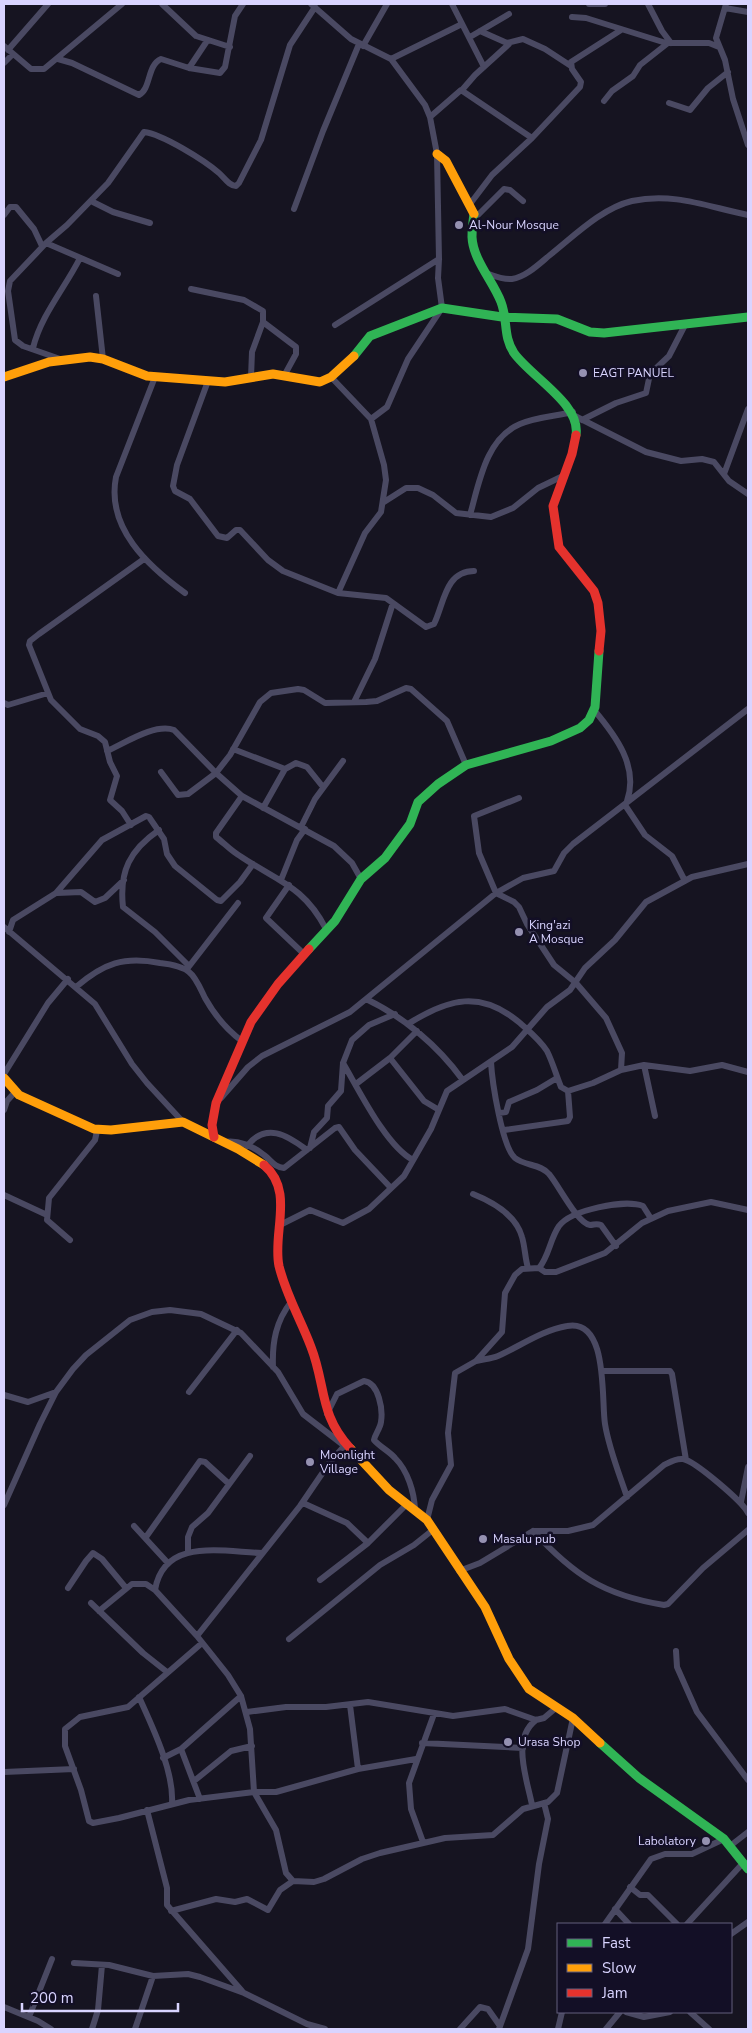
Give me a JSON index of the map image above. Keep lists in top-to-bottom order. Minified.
{"places":["Al-Nour Mosque","EAGT PANUEL","King'azi A Mosque","Moonlight Village","Masalu pub","Urasa Shop","Labolatory"],"legend":["Fast","Slow","Jam"],"scale_bar":"200 m"}
